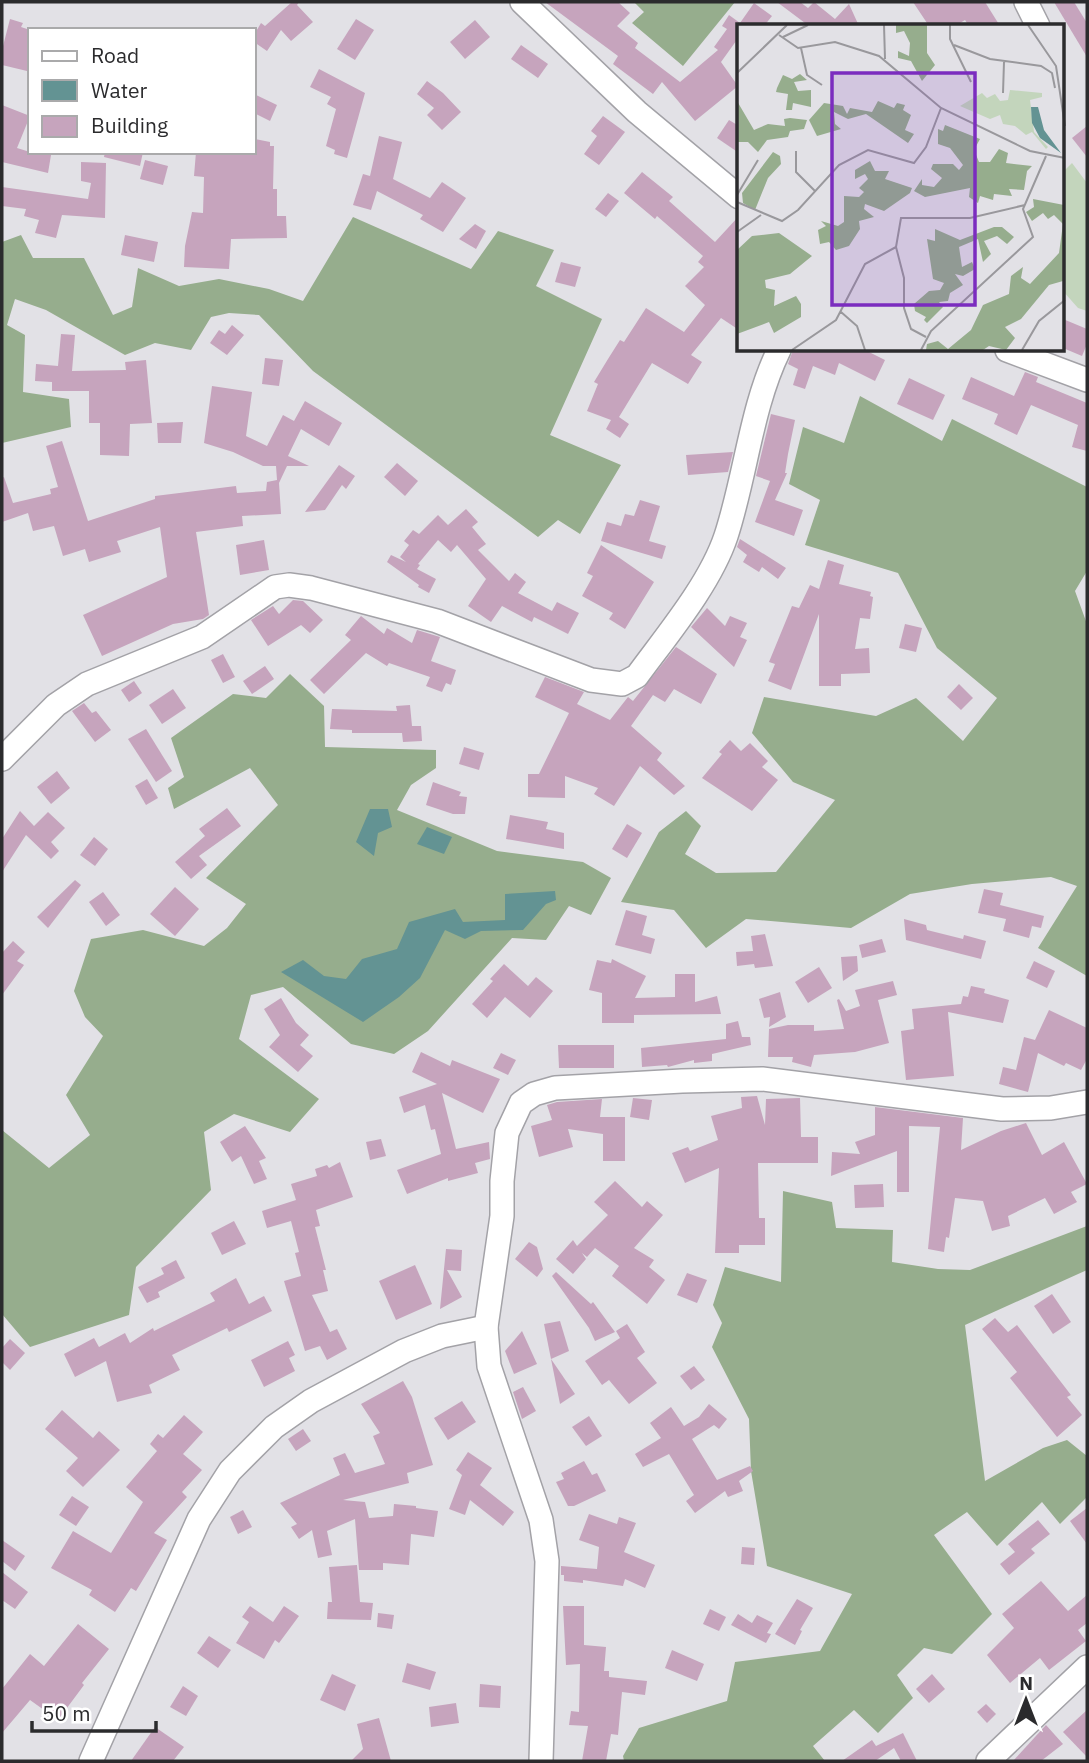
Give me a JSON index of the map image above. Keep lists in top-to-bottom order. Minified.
{"legend":["Road","Water","Building"],"scale_bar":"50 m","north":"top"}
